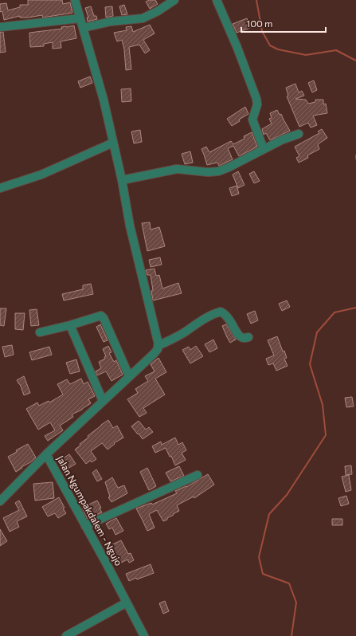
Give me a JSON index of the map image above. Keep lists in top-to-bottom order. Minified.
{"streets":{"street":["Jalan Ngumpakdalem - Ngujo"]},"scale_bar":"100 m"}
